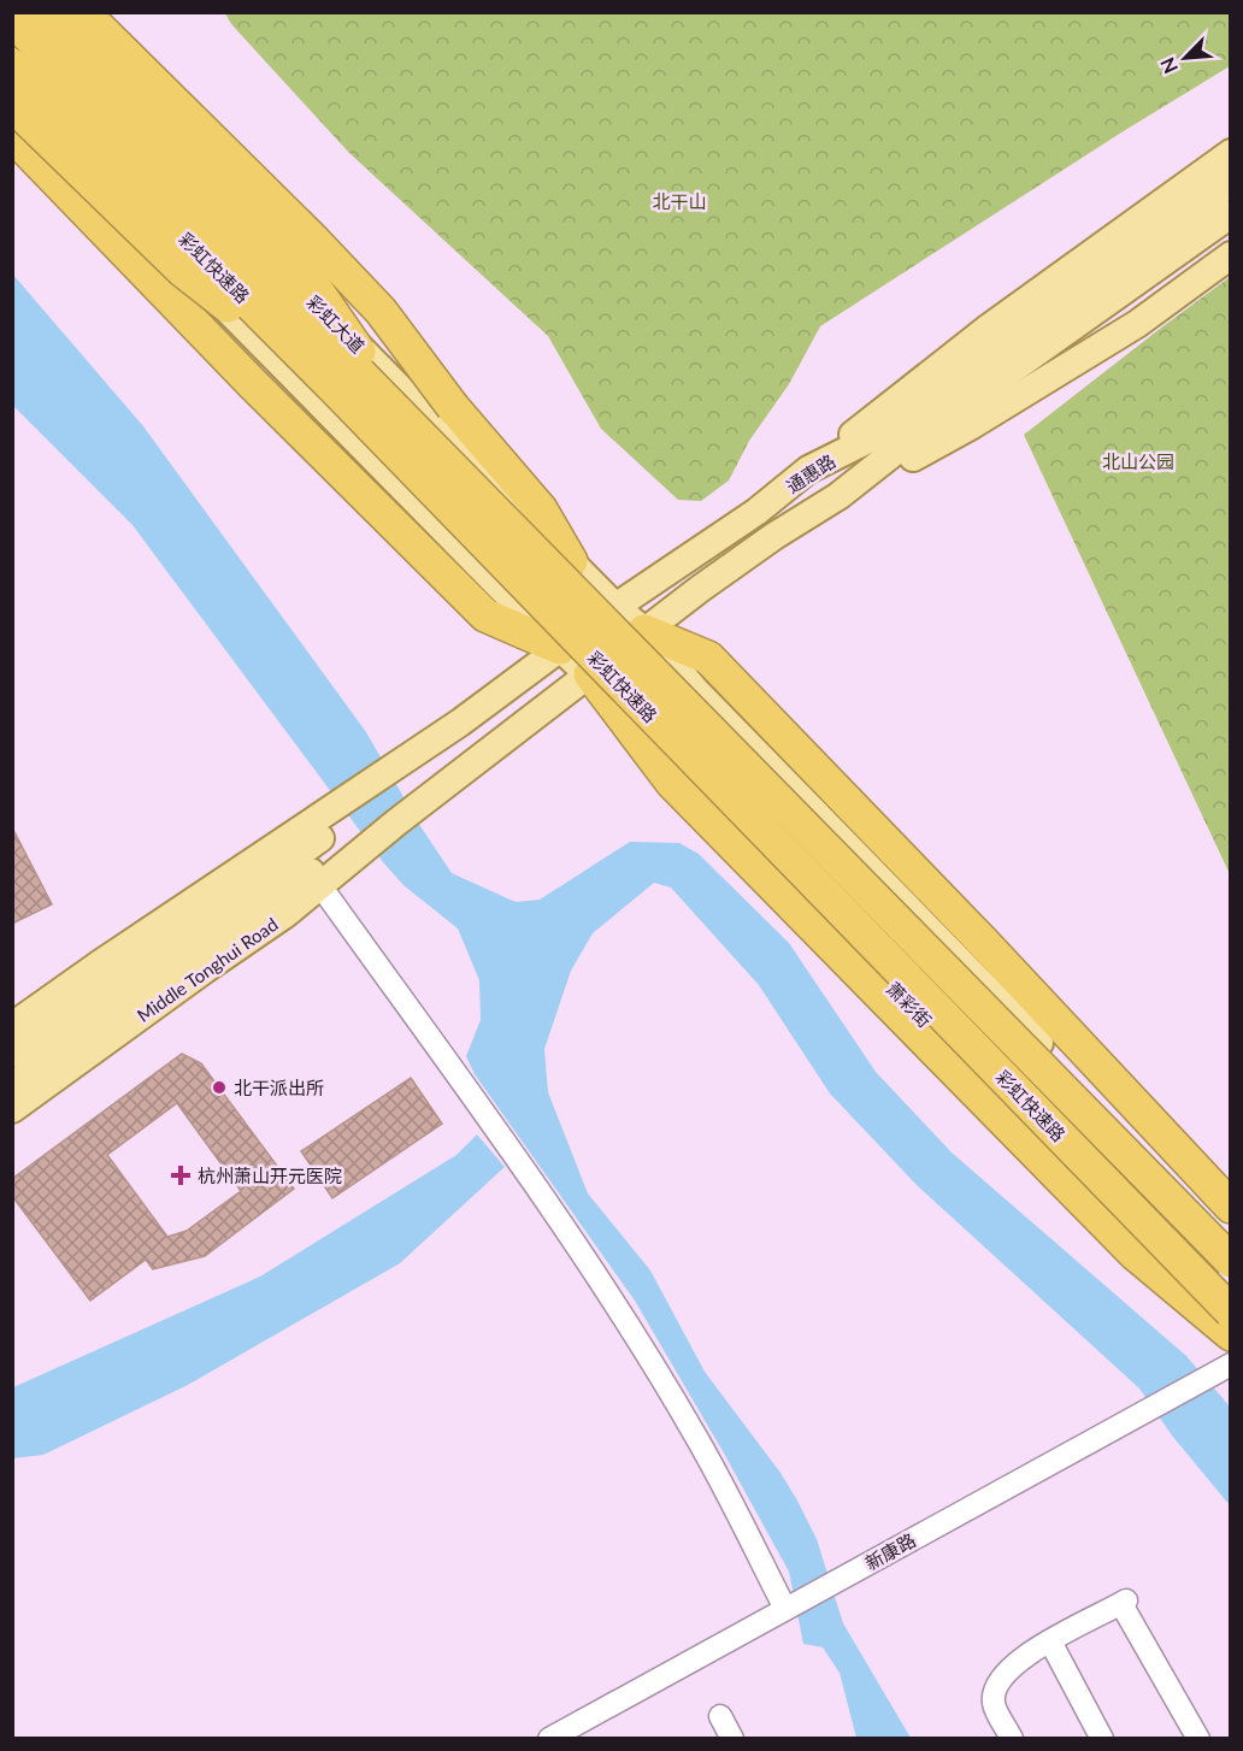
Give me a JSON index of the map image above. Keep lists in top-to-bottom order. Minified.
{"streets":{"highway":["彩虹快速路"],"main road":["彩虹大道","通惠路","Middle Tonghui Road","萧彩街"],"street":["新康路"]},"crossings":[["彩虹大道","通惠路"],["通惠路","Middle Tonghui Road"],["通惠路","萧彩街"],["萧彩街","新康路"]],"parks":["北干山","北山公园"],"places":{"other":["北干派出所"],"health":["杭州萧山开元医院"]},"north":"bottom left"}
